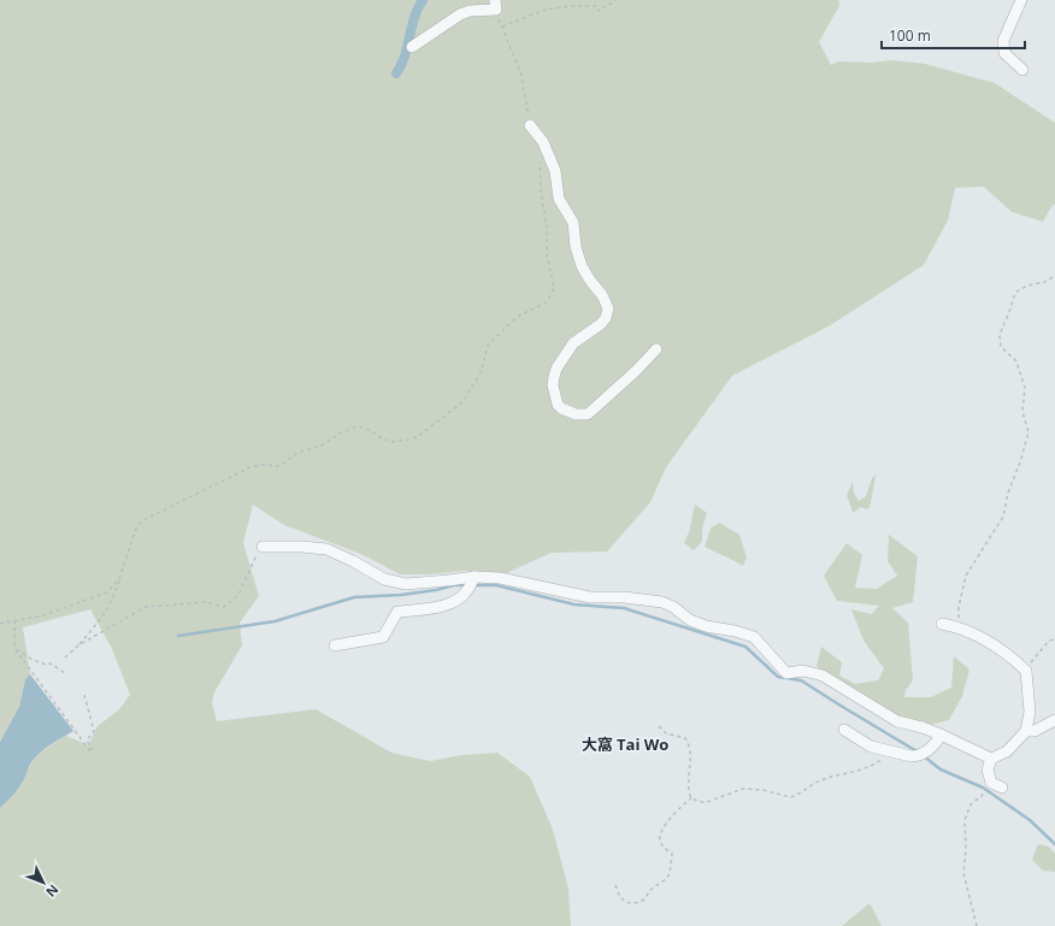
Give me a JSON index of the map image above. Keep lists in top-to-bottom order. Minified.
{"districts":["大窩 Tai Wo"],"scale_bar":"100 m","north":"bottom right"}
